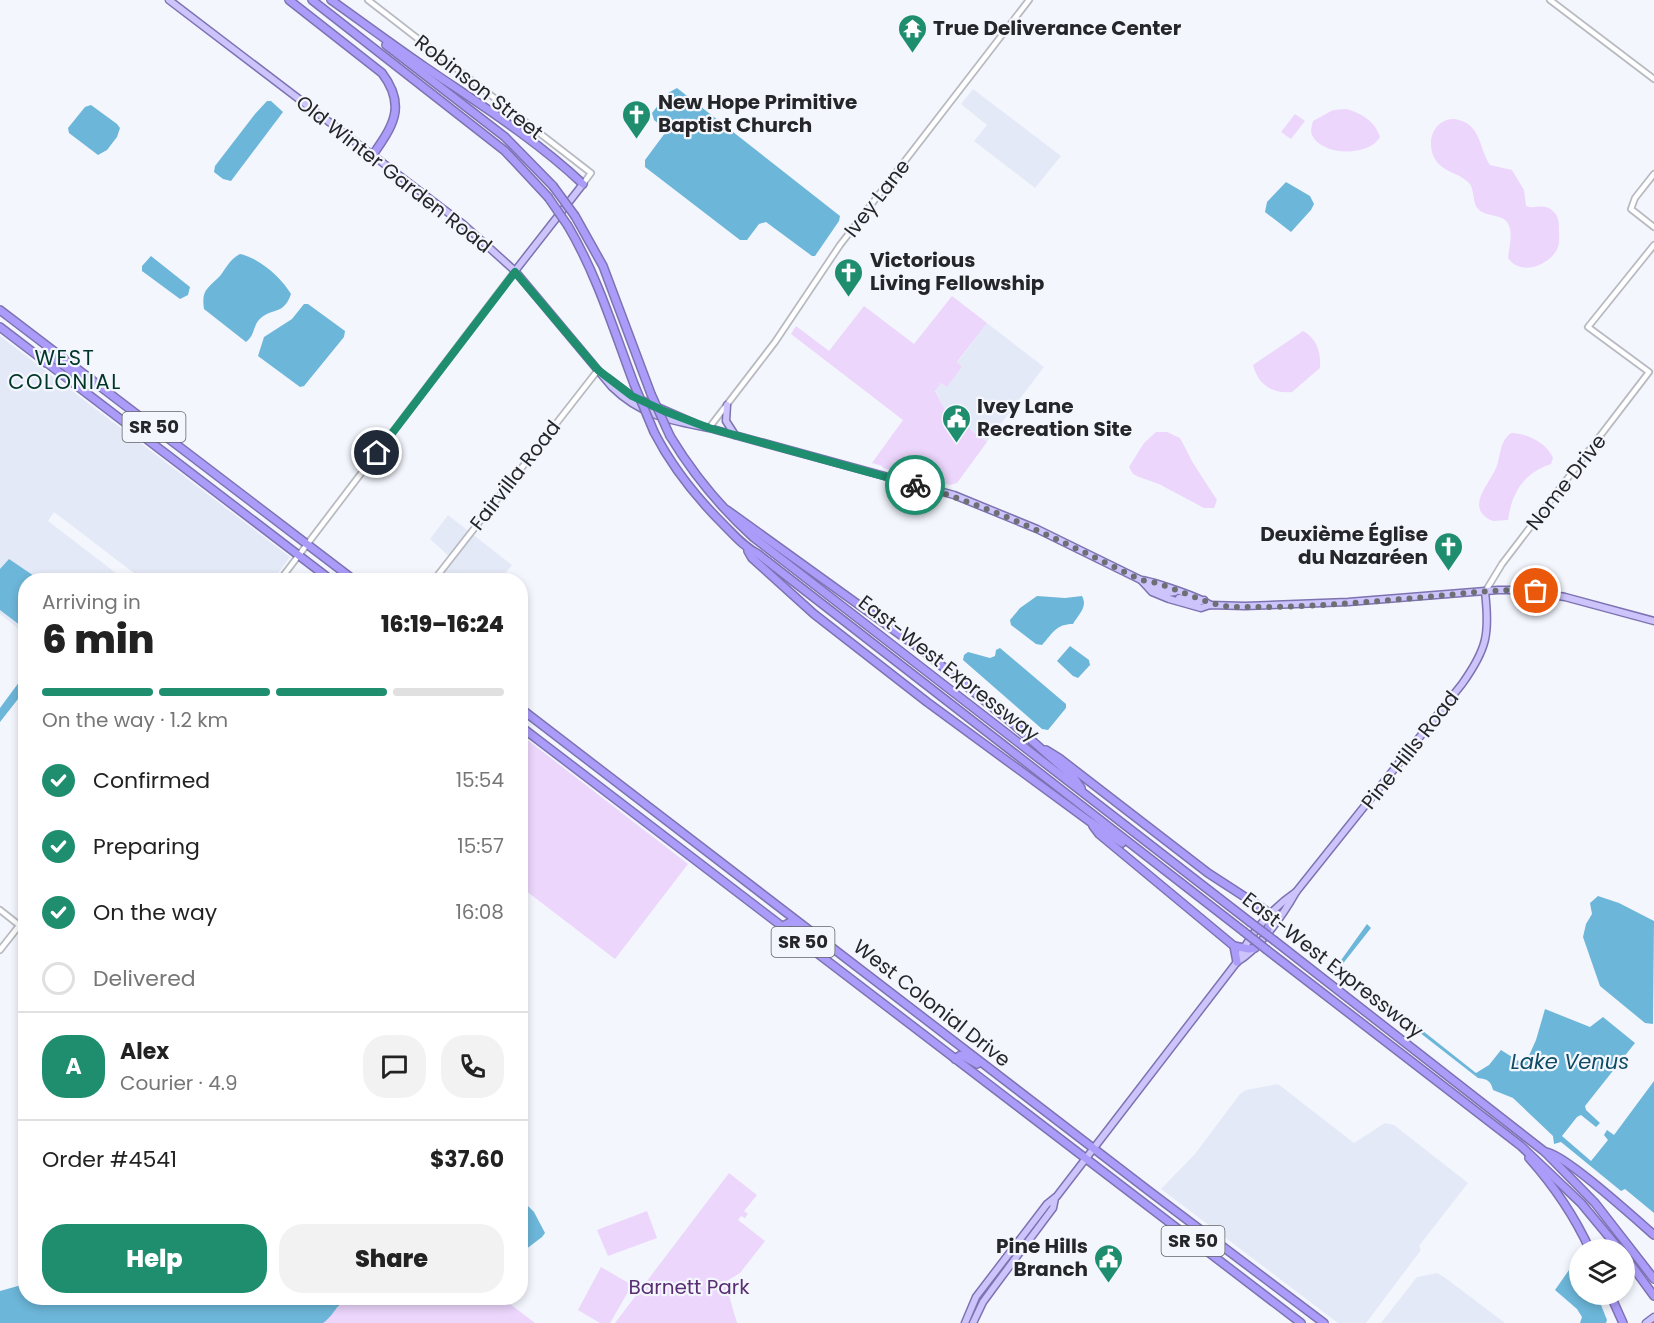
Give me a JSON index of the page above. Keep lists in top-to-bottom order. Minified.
{"streets":{"highway":["SR 50","East-West Expressway","West Colonial Drive"],"main road":["Old Winter Garden Road","Pine Hills Road"],"street":["Robinson Street","Ivey Lane","Fairvilla Road","Nome Drive"]},"crossings":[["Old Winter Garden Road","Ivey Lane"],["Old Winter Garden Road","Fairvilla Road"],["Old Winter Garden Road","Nome Drive"],["Old Winter Garden Road","Pine Hills Road"],["Nome Drive","Pine Hills Road"],["Pine Hills Road","West Colonial Drive"]],"districts":["WEST COLONIAL"],"water":["Lake Venus"],"parks":["Barnett Park"],"places":{"temple":["True Deliverance Center"],"church":["New Hope Primitive Baptist Church","Victorious Living Fellowship","Deuxième Église du Nazaréen"],"public building":["Ivey Lane Recreation Site","Pine Hills Branch"]},"page":{"heading":["6 min","Arriving in","16:19–16:24"],"panel":["Alex","Courier · 4.9","Order #4541","$37.60"],"bar":"On the way · 1.2 km","list":[["Confirmed","15:54"],["Preparing","15:57"],["On the way","16:08"],"Delivered"],"round":"A","buttons":["Help","Share"]}}
